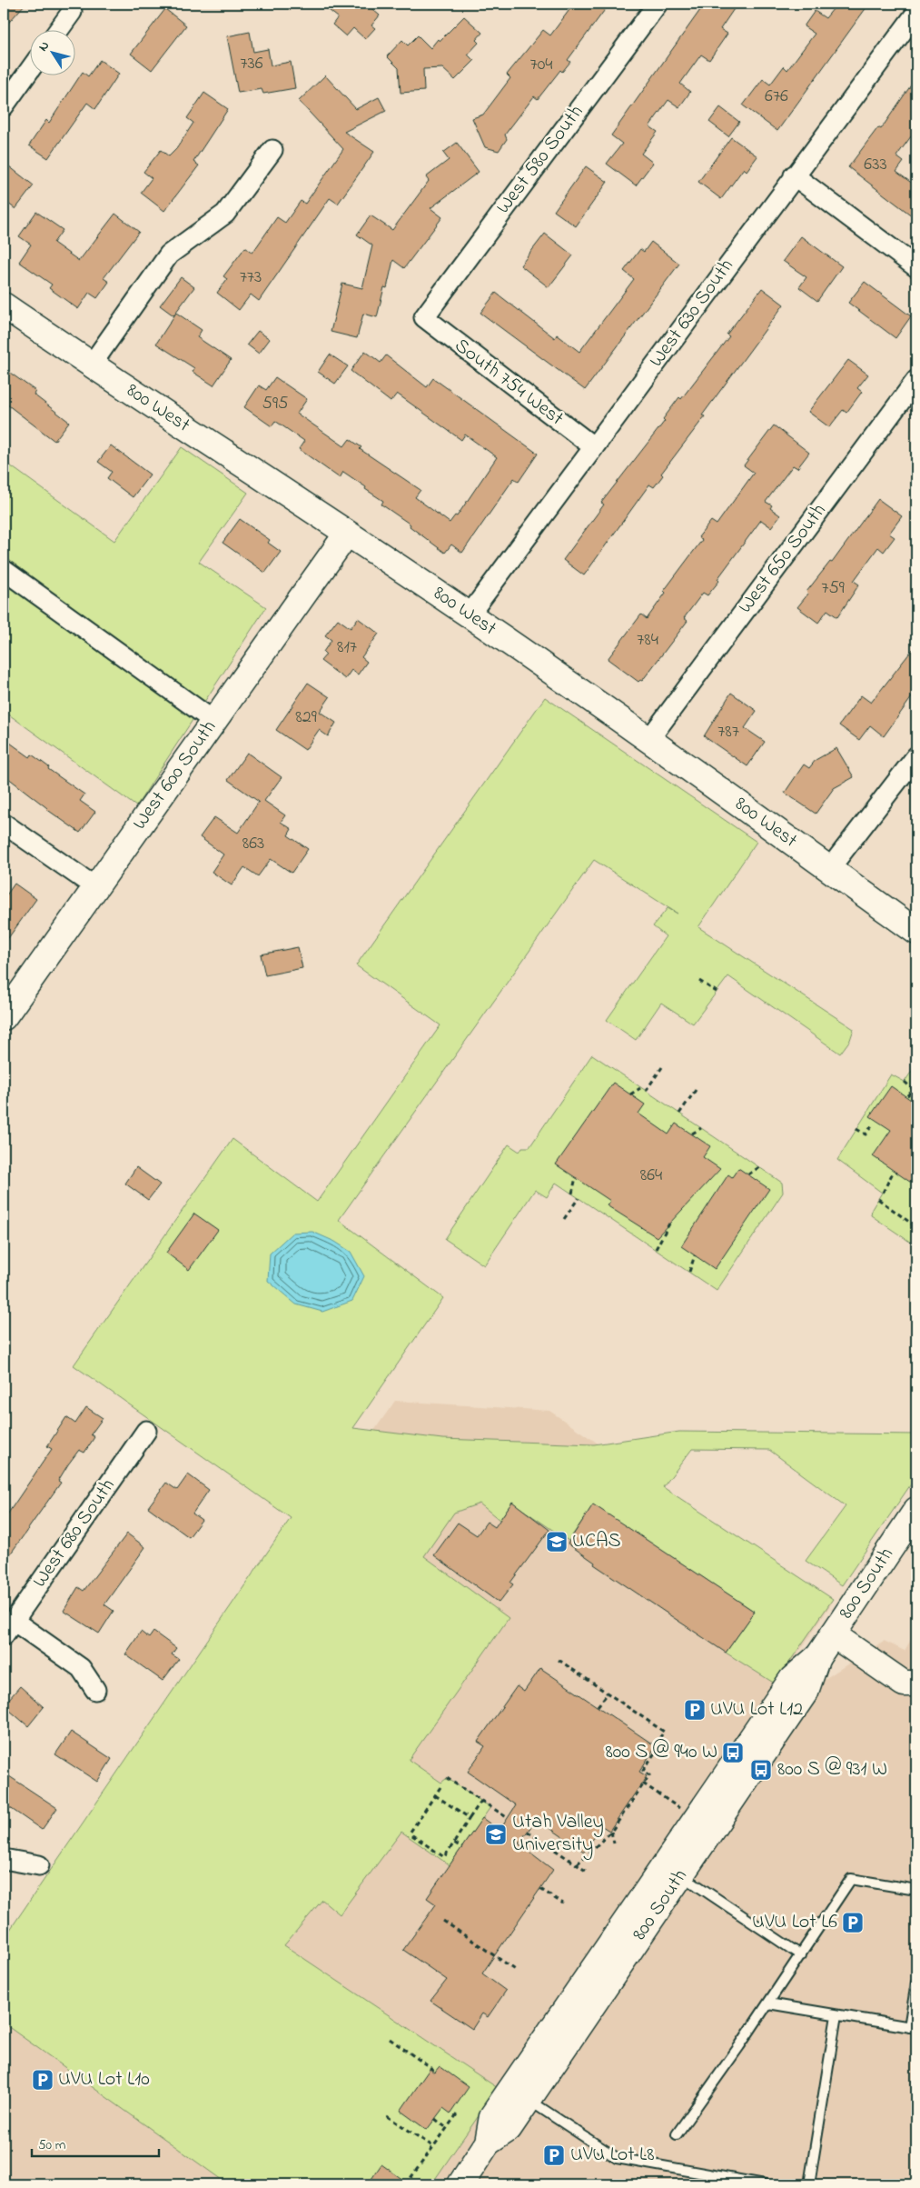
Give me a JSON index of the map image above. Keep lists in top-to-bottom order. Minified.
{"streets":{"street":["West 580 South","West 630 South","South 754 West","800 West","West 650 South","West 600 South","West 680 South","800 South"]},"crossings":[["West 580 South","South 754 West"],["West 630 South","South 754 West"],["West 630 South","800 West"],["800 West","West 650 South"],["800 West","West 600 South"]],"places":{"school or university":["UCAS","Utah Valley University"],"parking":["UVU Lot L12","UVU Lot L6","UVU Lot L10","UVU Lot L8"],"bus stop":["800 S @ 940 W","800 S @ 931 W"]},"house_numbers":["736","704","676","633","773","595","759","784","817","829","787","863","864"],"scale_bar":"50 m","north":"top left"}
